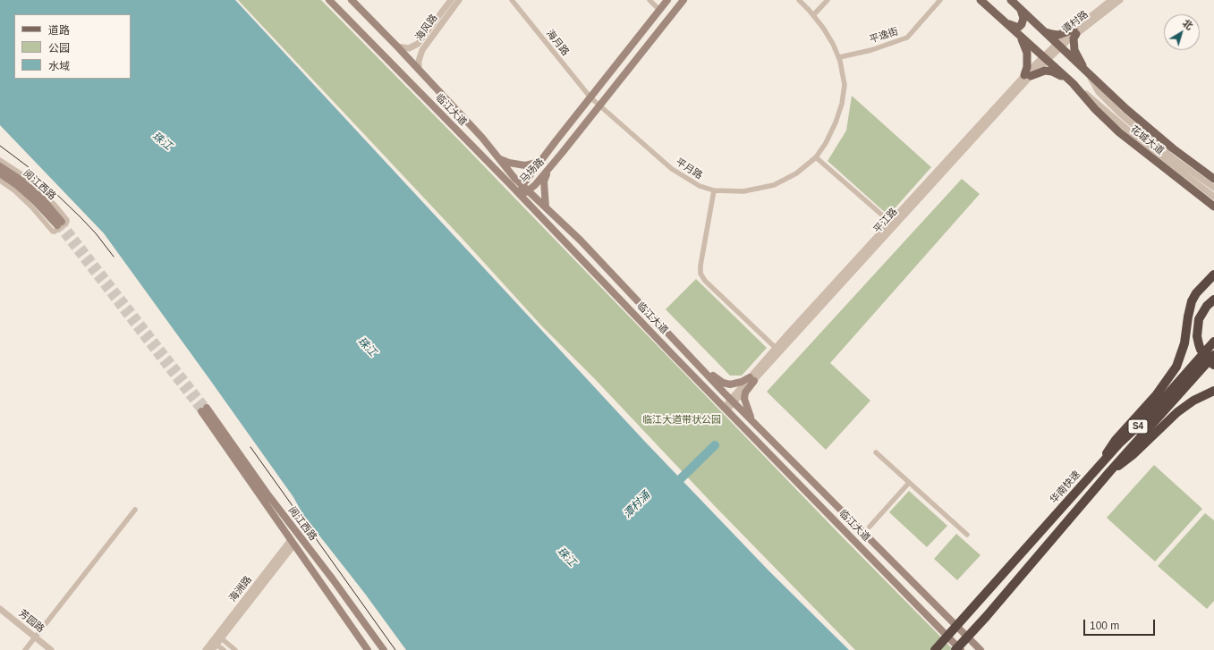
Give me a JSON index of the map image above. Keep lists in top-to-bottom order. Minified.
{"streets":{"highway":["S4","华南快速"],"main road":["临江大道","花城大道","马场路","阅江西路"],"street":["谭村路","海风路","平逸街","海月路","平月路","平江路","海洲路","芳园路"]},"crossings":[["谭村路","花城大道"],["谭村路","平江路"],["海风路","临江大道"],["平逸街","平月路"],["海月路","平月路"],["海月路","马场路"],["临江大道","马场路"],["临江大道","平江路"],["花城大道","平江路"],["平月路","马场路"],["阅江西路","海洲路"]],"water":["珠江","潭村涌"],"parks":["临江大道带状公园"],"legend":["道路","公园","水域"],"scale_bar":"100 m","north":"top right"}
